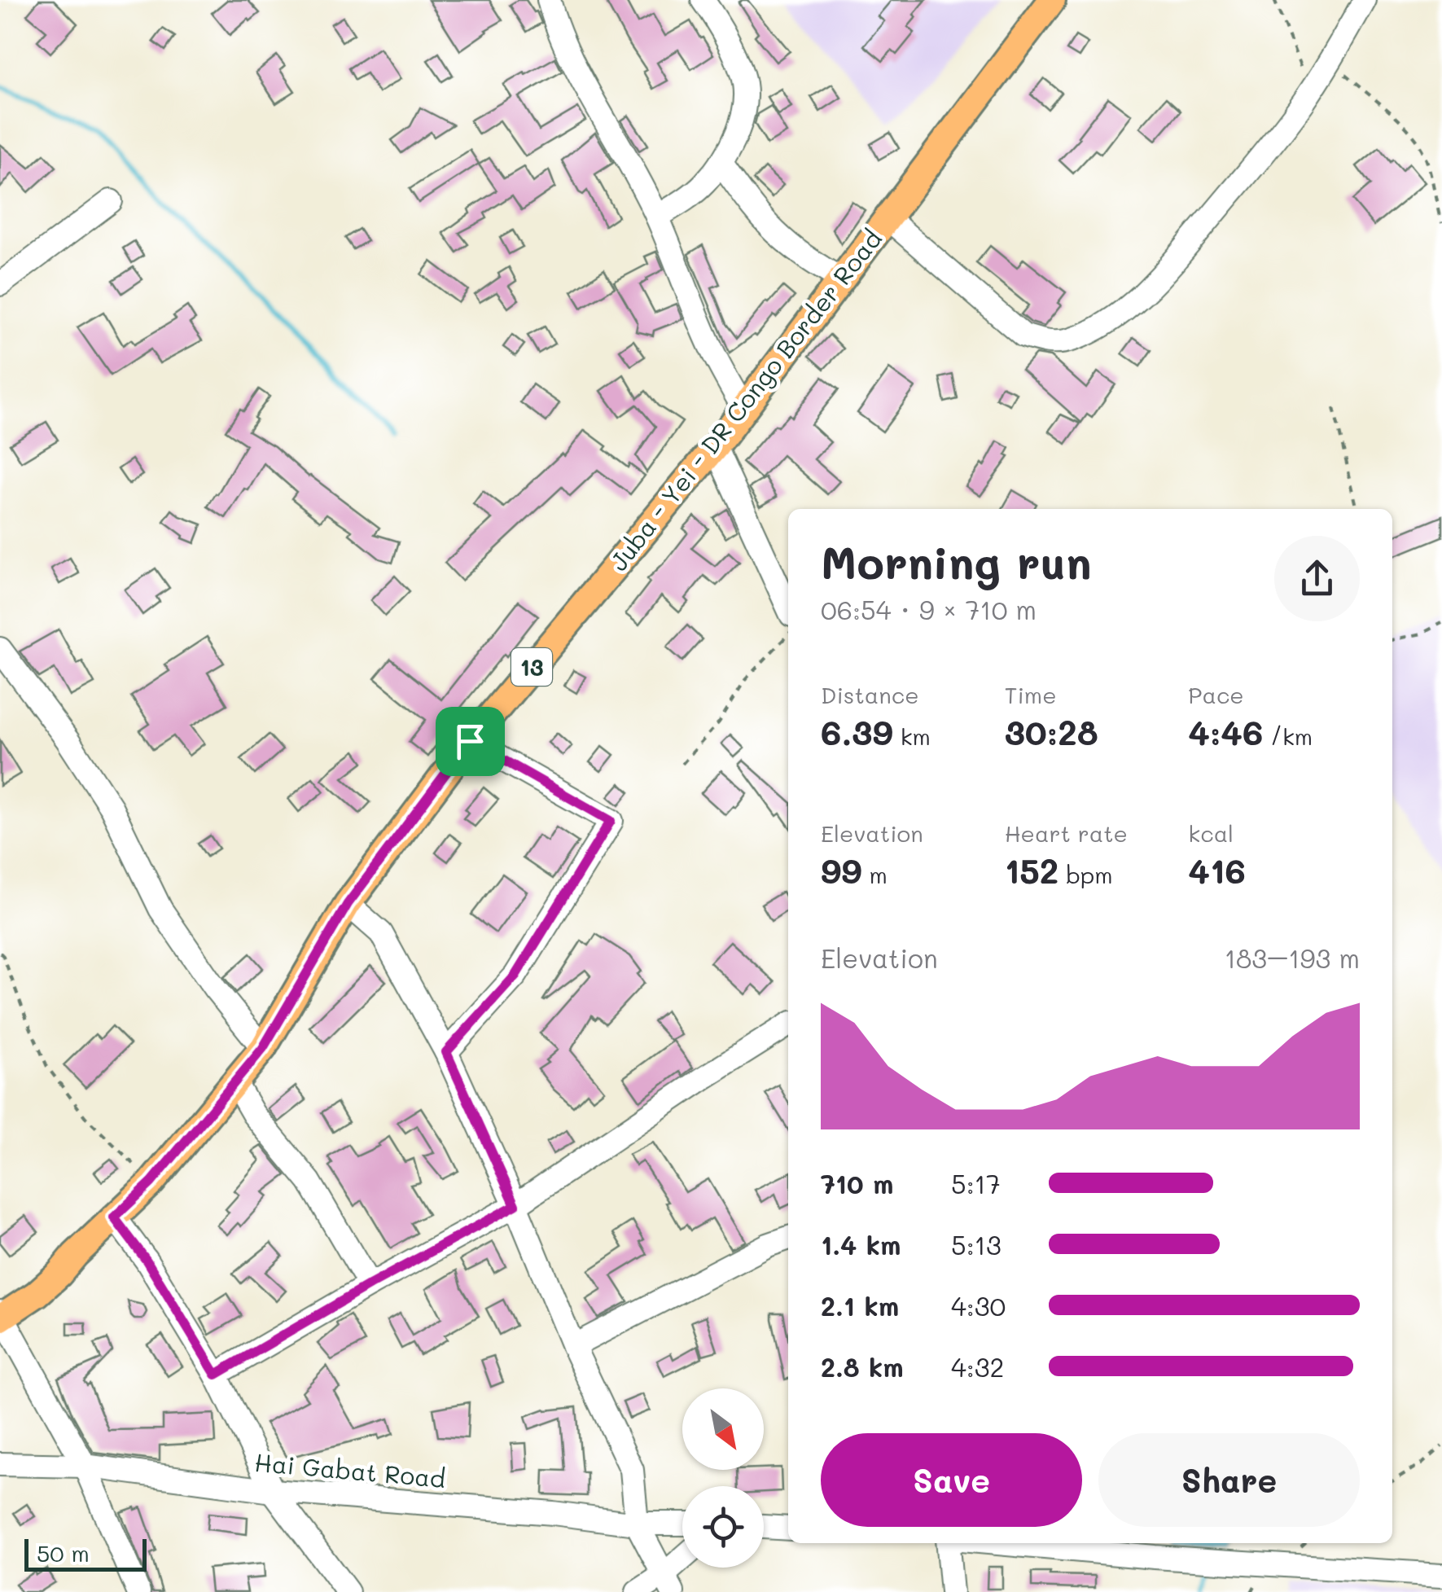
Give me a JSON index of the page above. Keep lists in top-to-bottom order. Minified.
{"streets":{"main road":["Juba - Yei - DR Congo Border Road","13"],"street":["Hai Gabat Road"]},"scale_bar":"50 m","north":"bottom right","page":{"heading":["Morning run","06:54 · 9 × 710 m"],"stats":[["Distance","6.39 km"],["Time","30:28"],["Pace","4:46 /km"],["Elevation","99 m"],["Heart rate","152 bpm"],["kcal","416"]],"chart":["Elevation","183–193 m"],"list":[{"name":"710 m","note":"5:17"},{"name":"1.4 km","note":"5:13"},{"name":"2.1 km","note":"4:30"},{"name":"2.8 km","note":"4:32"}],"buttons":["Save","Share"],"scale":"50 m"}}
